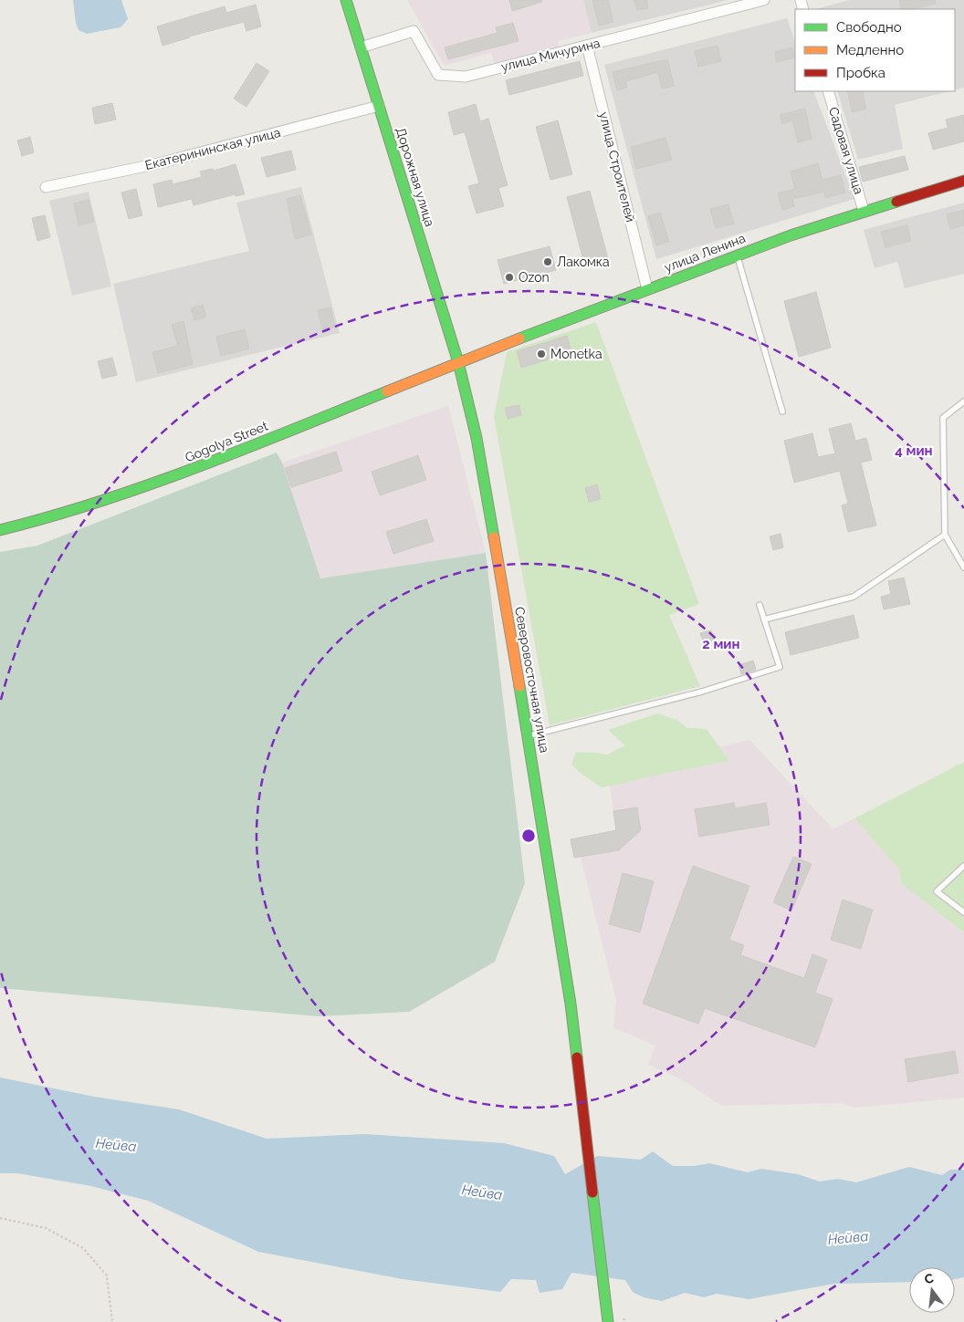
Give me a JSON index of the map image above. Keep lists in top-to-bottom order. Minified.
{"streets":{"main road":["Дорожная улица","улица Ленина","Gogolya Street","Северовосточная улица"],"street":["улица Мичурина","Екатерининская улица","Садовая улица","улица Строителей"]},"crossings":[["улица Мичурина","улица Строителей"],["улица Мичурина","Дорожная улица"],["Екатерининская улица","Дорожная улица"],["Садовая улица","улица Ленина"],["улица Строителей","улица Ленина"],["Дорожная улица","улица Ленина"],["Дорожная улица","Gogolya Street"],["Дорожная улица","Северовосточная улица"],["улица Ленина","Gogolya Street"],["улица Ленина","Северовосточная улица"],["Gogolya Street","Северовосточная улица"]],"water":["Нейва"],"places":["Лакомка","Ozon","Monetka"],"legend":["Свободно","Медленно","Пробка"],"north":"top","rings":["4 мин","2 мин"]}
